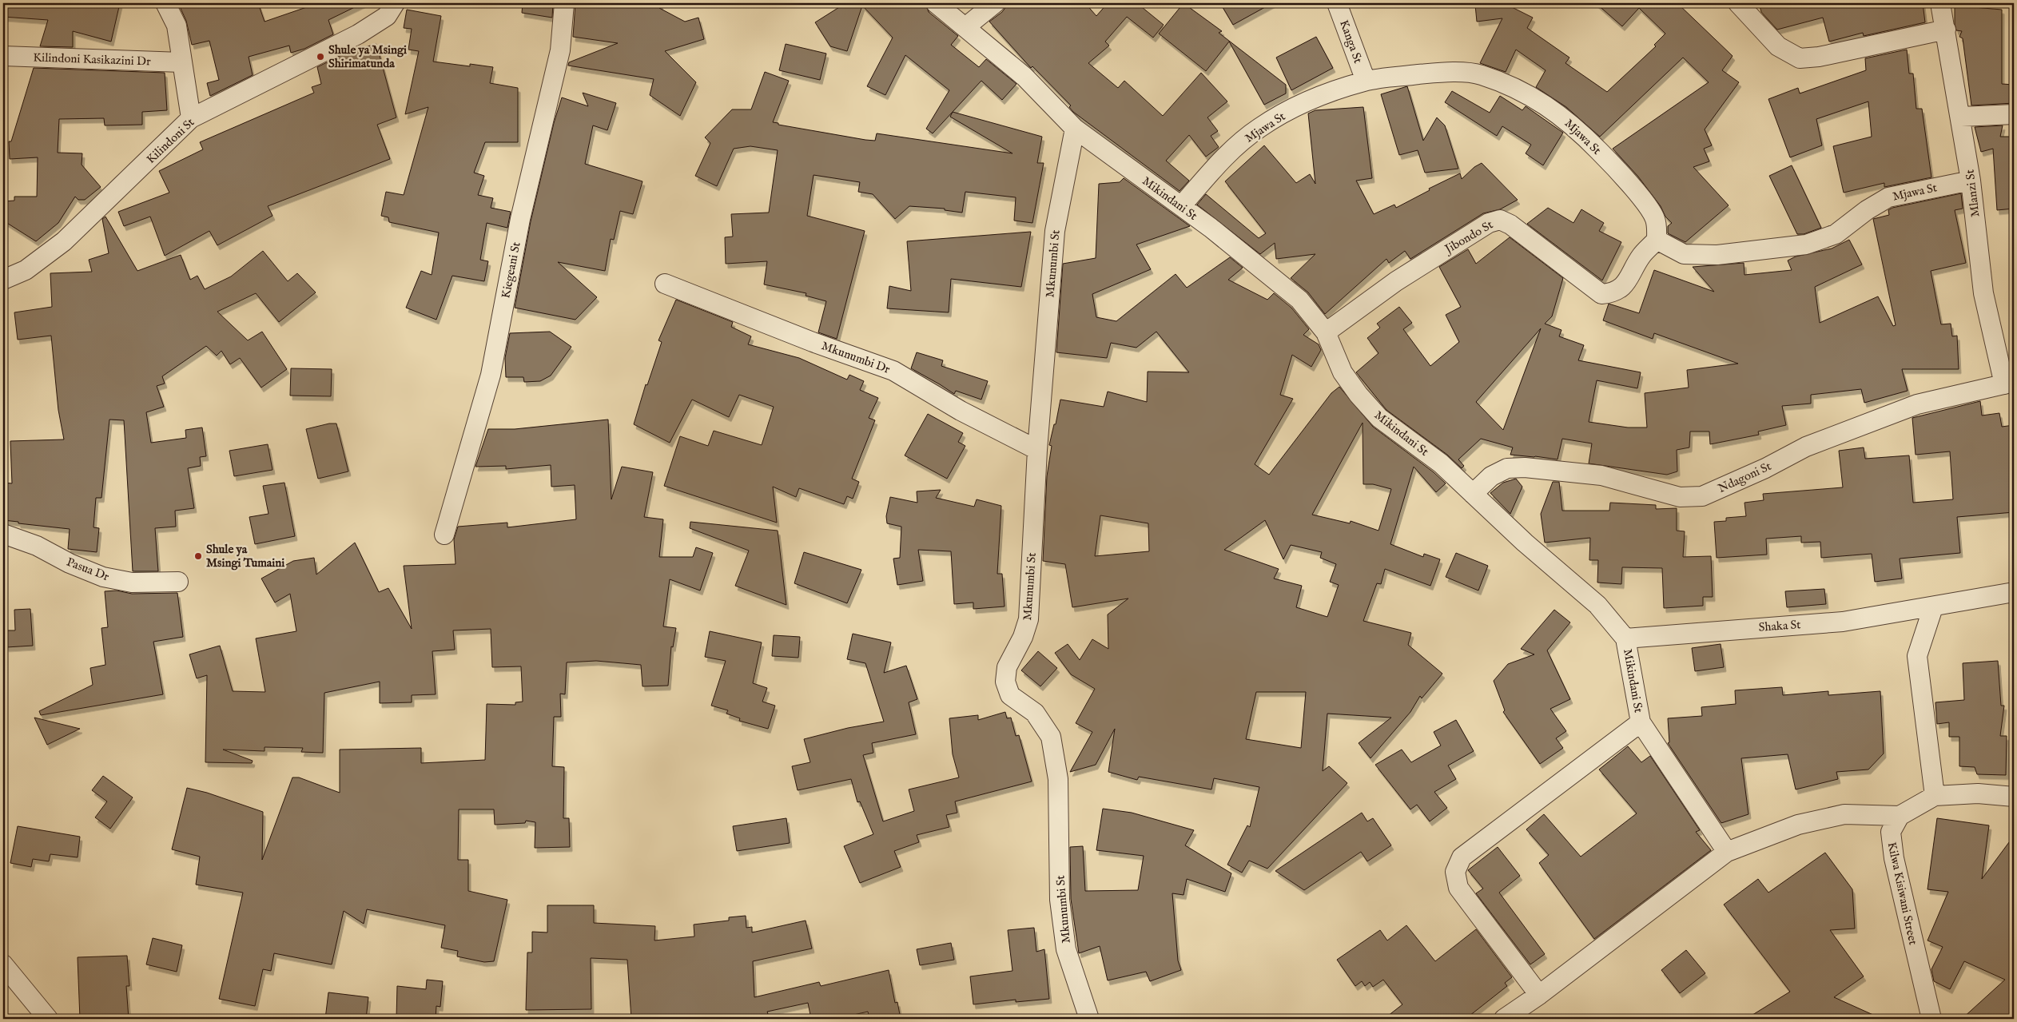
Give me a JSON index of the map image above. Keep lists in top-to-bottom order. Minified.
{"streets":{"street":["Kanga St","Kilindoni Kasikazini Dr","Mjawa St","Kilindoni St","Mlanzi St","Mikindani St","Jibondo St","Mkunumbi St","Kiegeani St","Mkunumbi Dr","Ndagoni St","Pasua Dr","Shaka St","Kilwa Kisiwani Street"]},"crossings":[["Kanga St","Mjawa St"],["Mjawa St","Mlanzi St"],["Mjawa St","Mikindani St"],["Mjawa St","Jibondo St"],["Mlanzi St","Ndagoni St"],["Mikindani St","Jibondo St"],["Mikindani St","Mkunumbi St"],["Mikindani St","Ndagoni St"],["Mikindani St","Shaka St"],["Mkunumbi St","Mkunumbi Dr"]],"places":["Shule ya Msingi Shirimatunda","Shule ya Msingi Tumaini"]}
